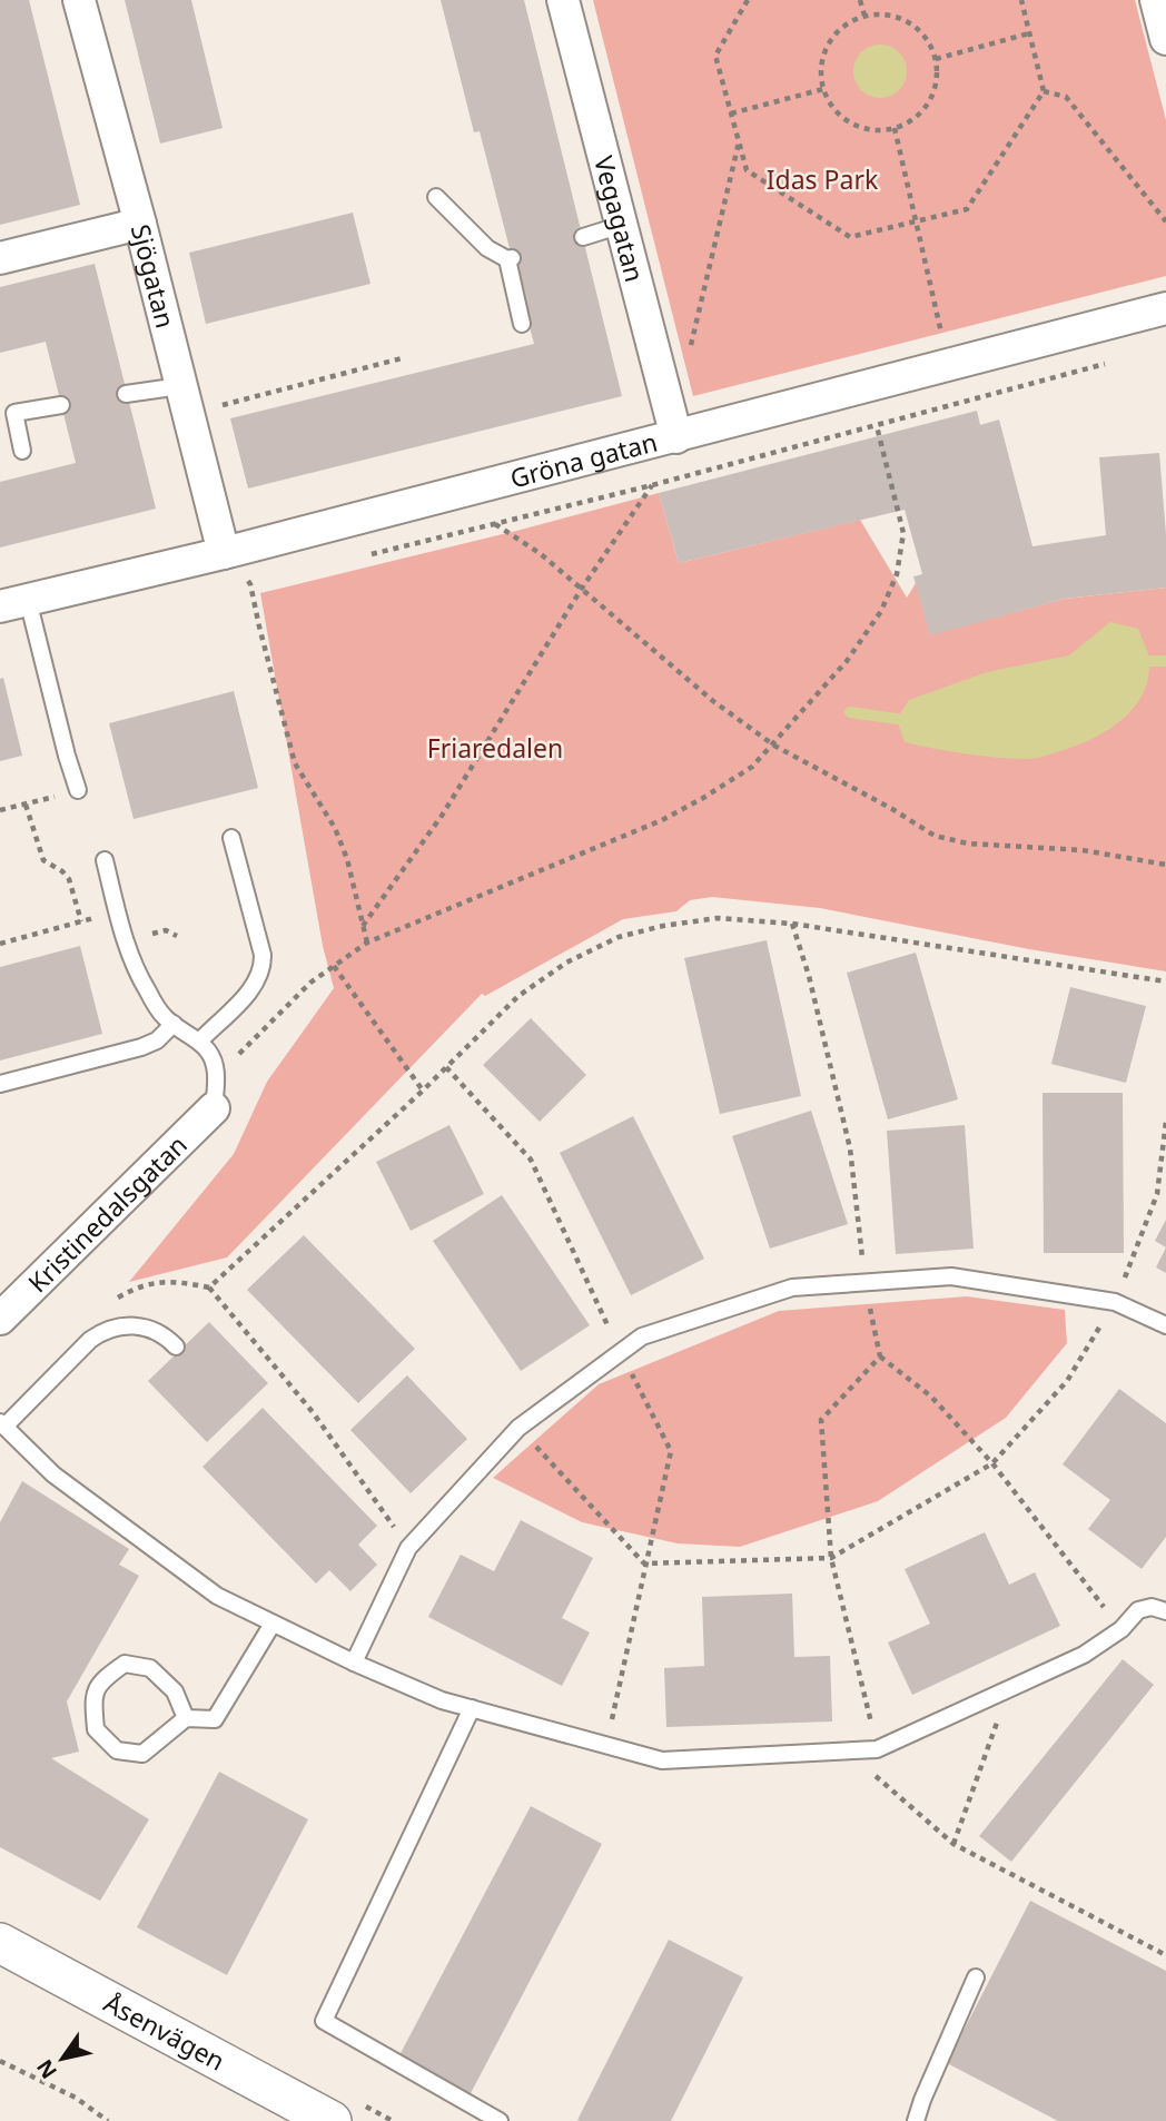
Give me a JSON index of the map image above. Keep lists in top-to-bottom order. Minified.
{"streets":{"street":["Vegagatan","Sjögatan","Gröna gatan","Kristinedalsgatan","Åsenvägen"]},"crossings":[["Vegagatan","Gröna gatan"],["Sjögatan","Gröna gatan"]],"parks":["Idas Park","Friaredalen"],"north":"bottom left"}
